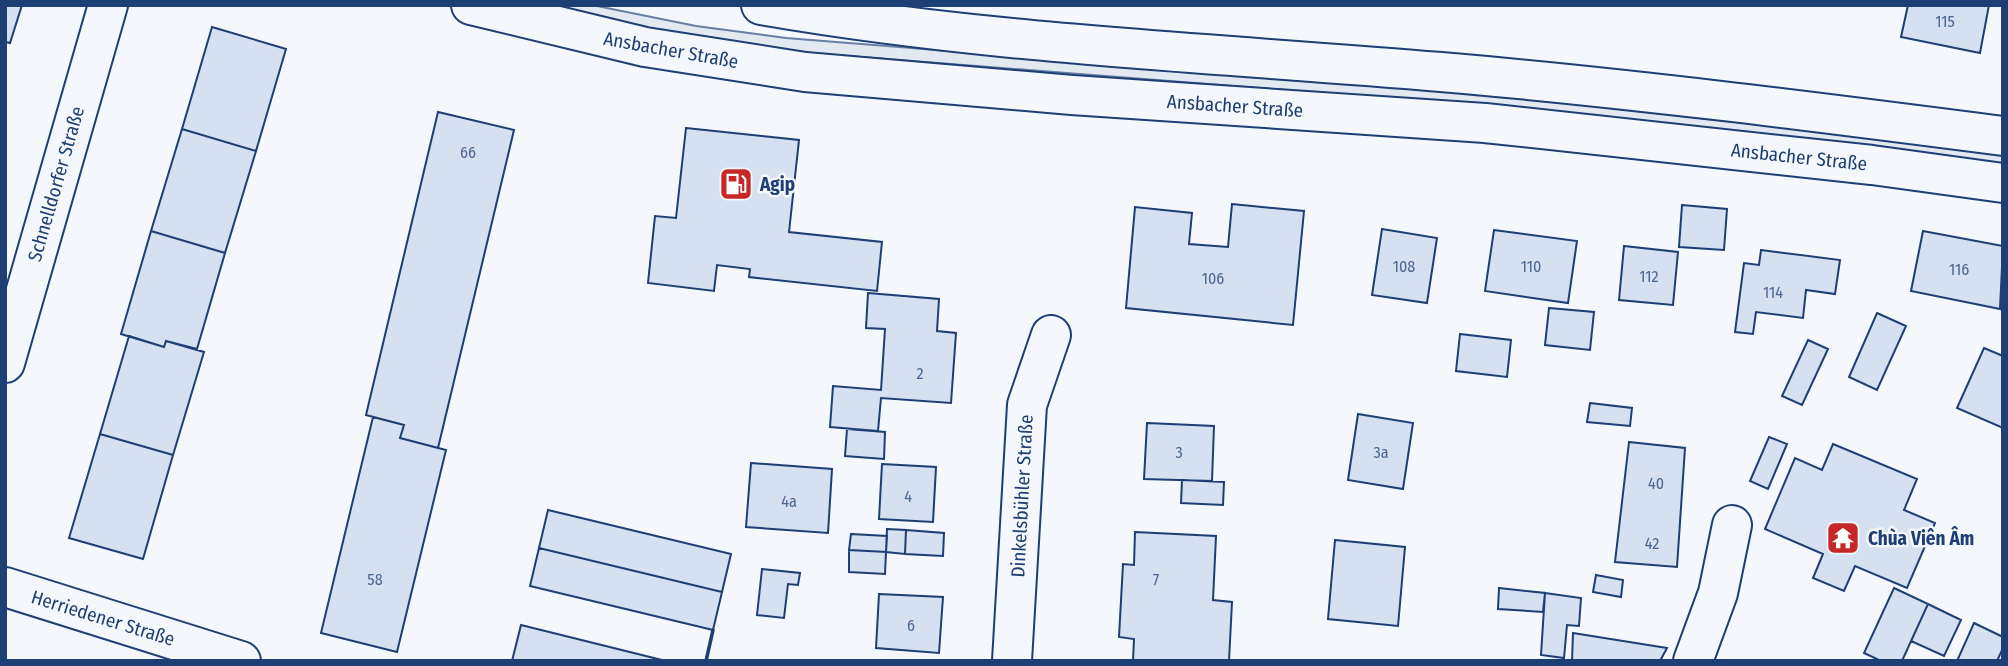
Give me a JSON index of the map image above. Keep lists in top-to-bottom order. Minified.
{"streets":{"main road":["Ansbacher Straße","Schnelldorfer Straße","Dinkelsbühler Straße","Herriedener Straße"]},"places":{"fuel station":["Agip"],"temple":["Chùa Viên Âm"]},"house_numbers":["115","66","108","110","116","112","106","114","2","3","3a","40","4","4a","42","58","7","6"]}
